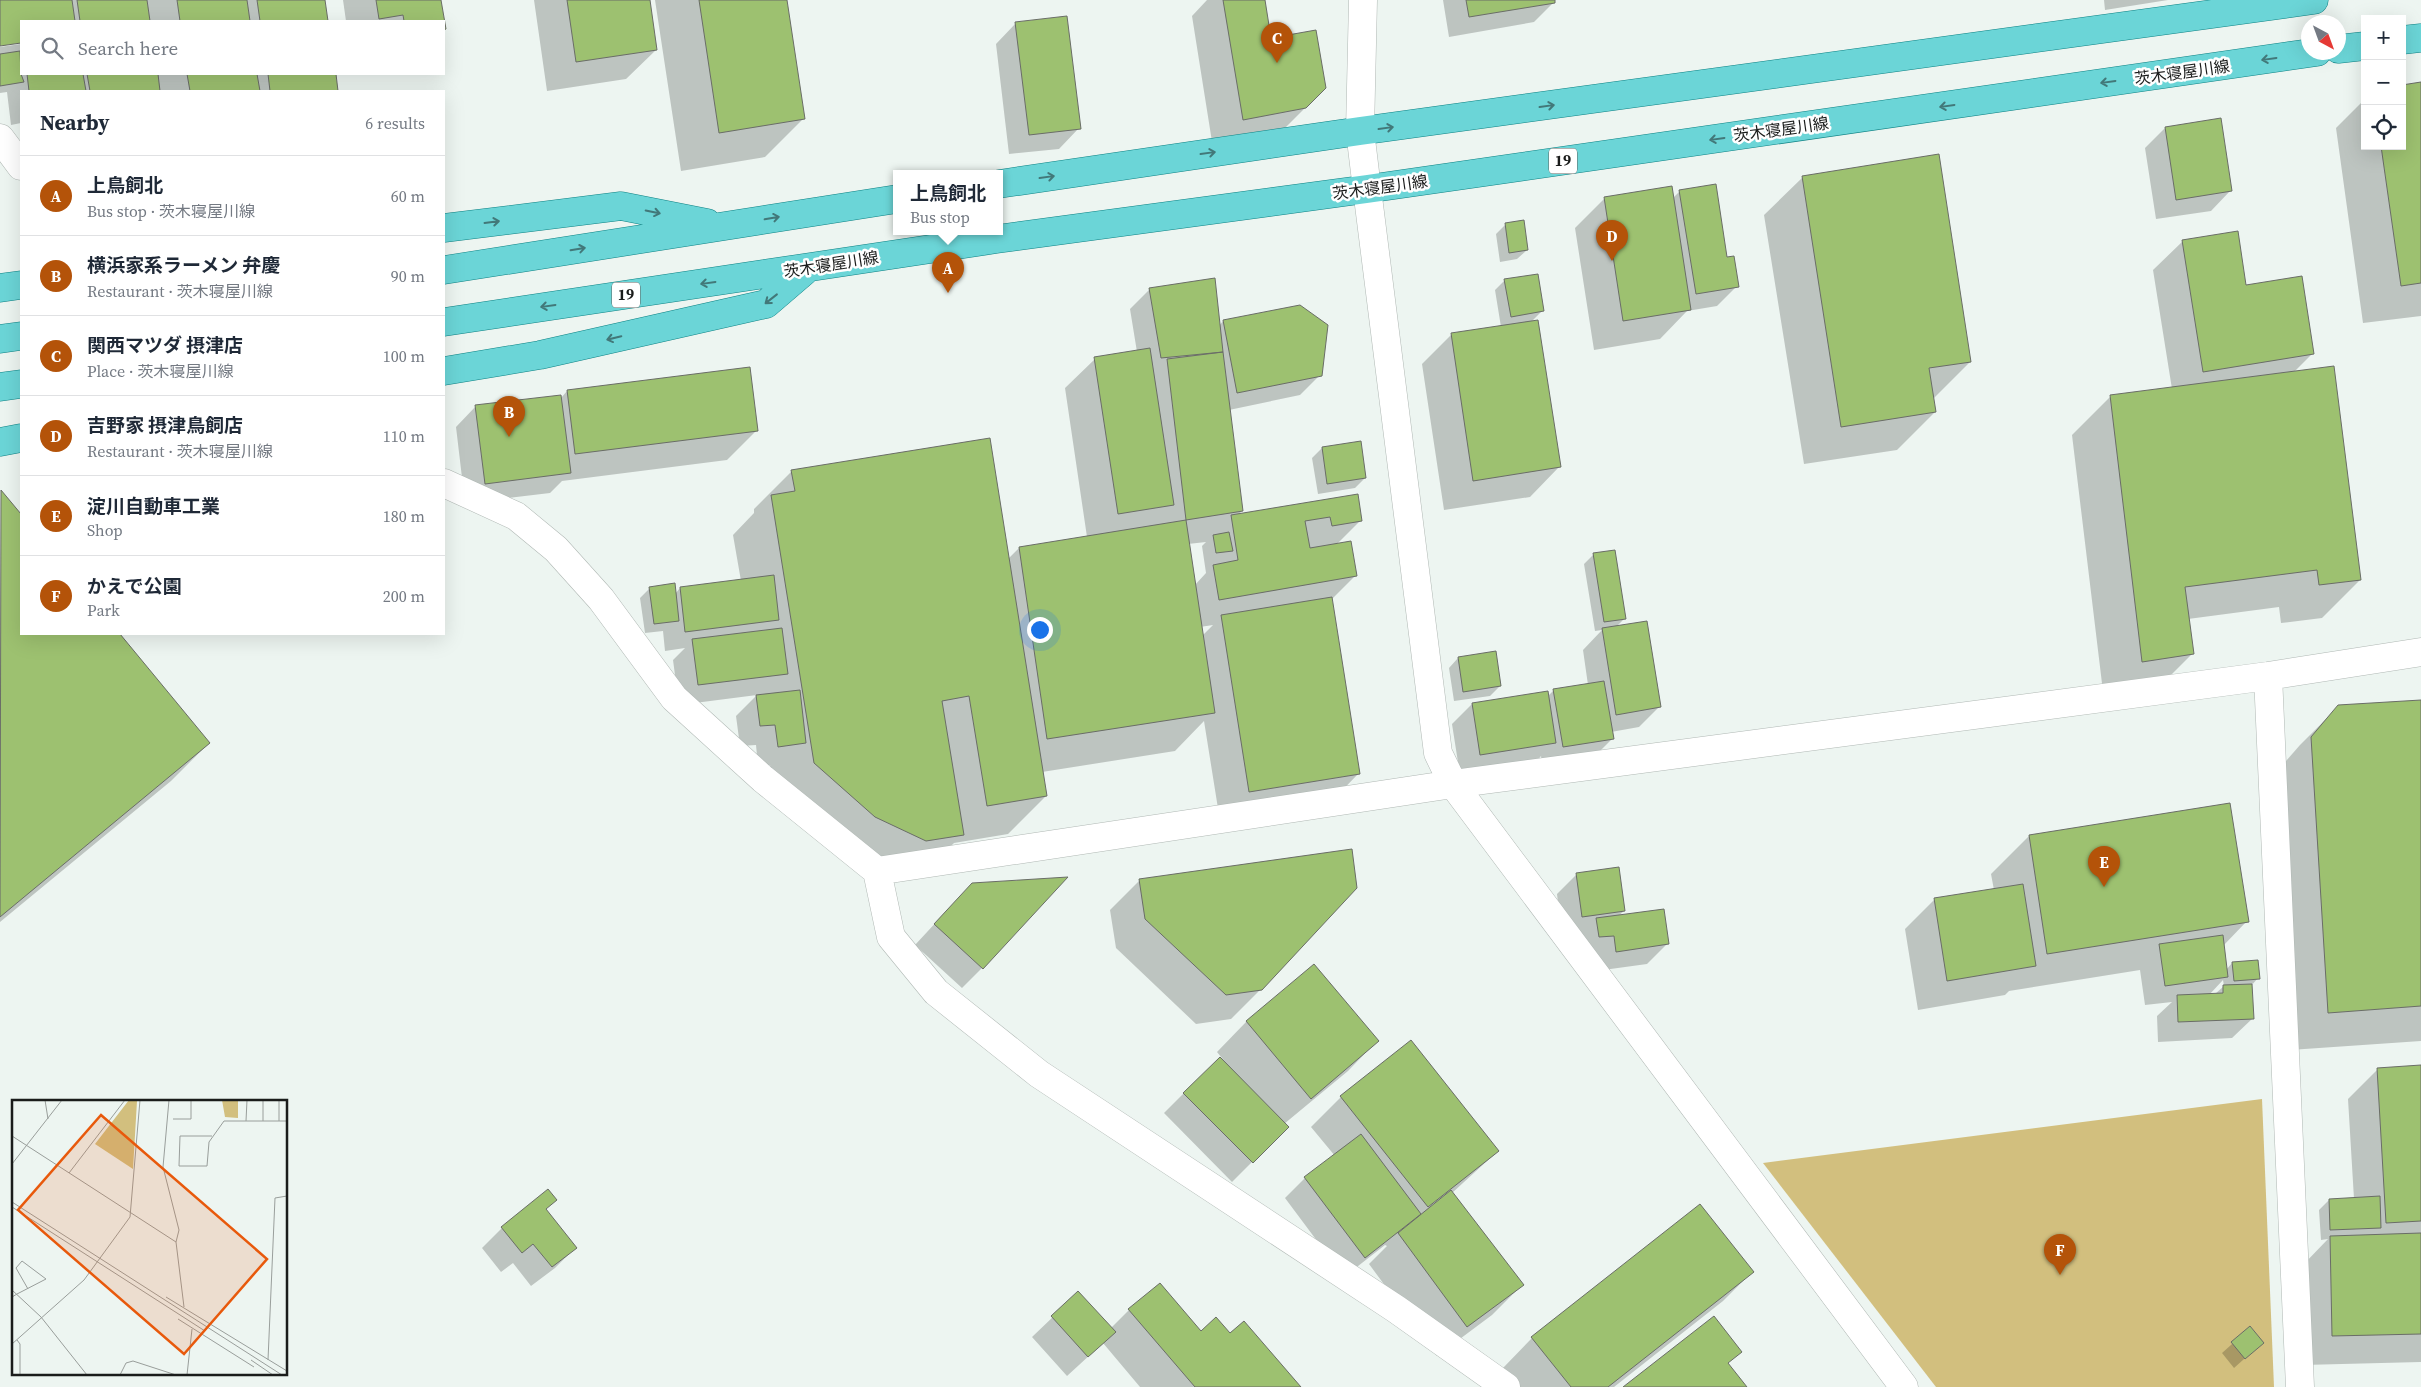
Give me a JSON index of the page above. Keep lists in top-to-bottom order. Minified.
{"streets":{"main road":["茨木寝屋川線","19"]},"north":"bottom right","page":{"map_buttons":["+","−"],"search":"Search here","pins":["C","D","A","B","E","F"],"heading":["Nearby","6 results"],"list":[{"mark":"A","name":"上鳥飼北","note":"Bus stop · 茨木寝屋川線","value":"60 m"},{"mark":"B","name":"横浜家系ラーメン 弁慶","note":"Restaurant · 茨木寝屋川線","value":"90 m"},{"mark":"C","name":"関西マツダ 摂津店","note":"Place · 茨木寝屋川線","value":"100 m"},{"mark":"D","name":"吉野家 摂津鳥飼店","note":"Restaurant · 茨木寝屋川線","value":"110 m"},{"mark":"E","name":"淀川自動車工業","note":"Shop","value":"180 m"},{"mark":"F","name":"かえで公園","note":"Park","value":"200 m"}],"popup":["上鳥飼北","Bus stop"]}}
